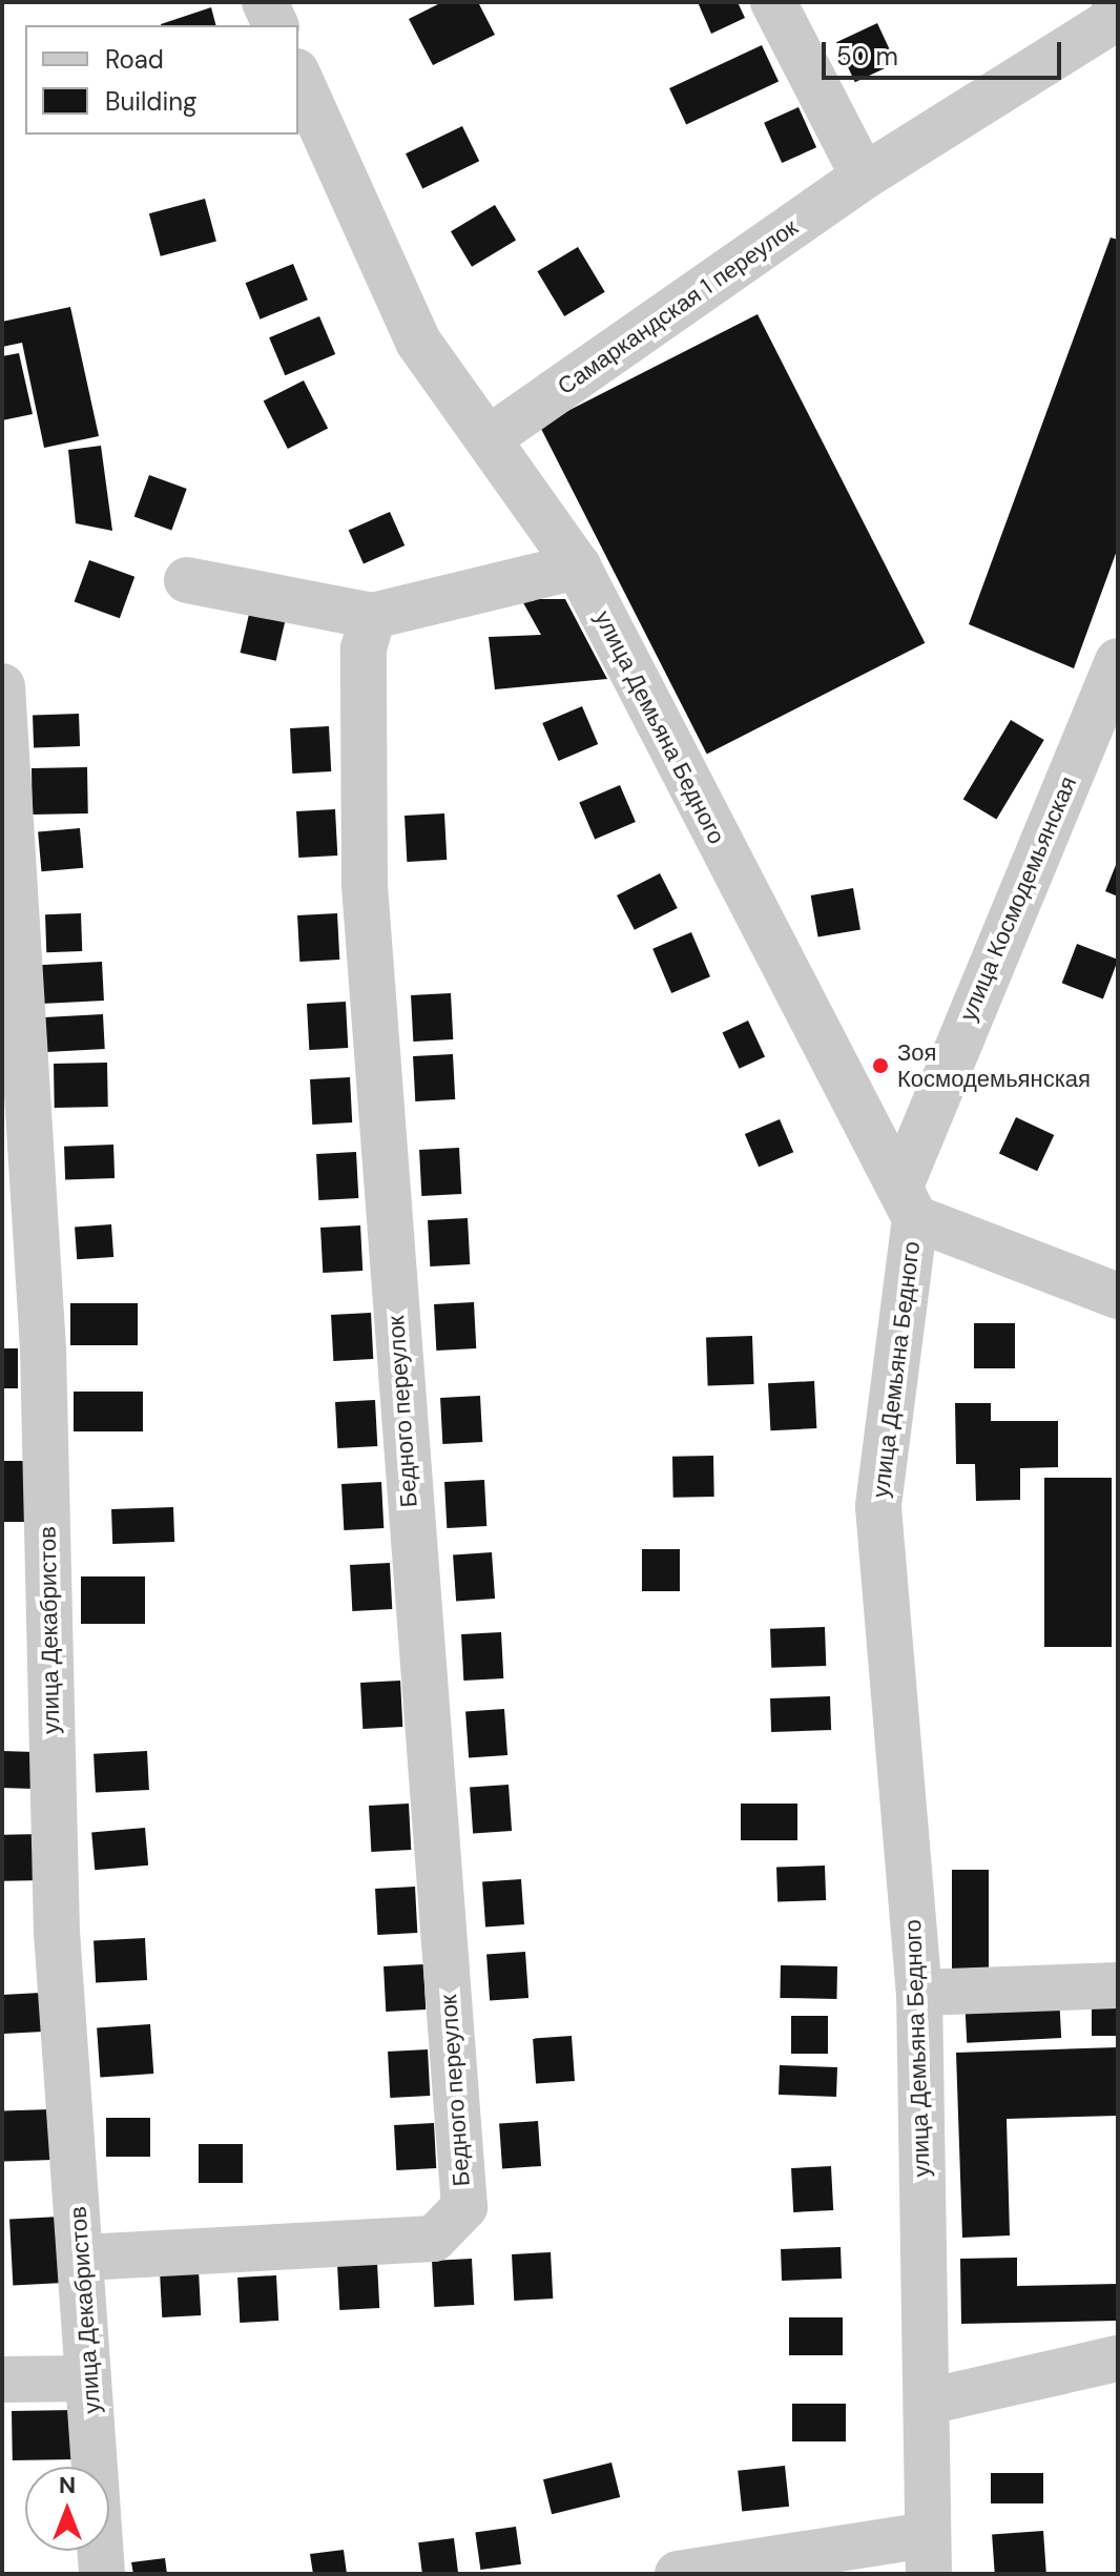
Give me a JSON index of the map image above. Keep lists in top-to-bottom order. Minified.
{"streets":{"street":["Самаркандская 1 переулок","улица Демьяна Бедного","улица Космодемьянская","Бедного переулок","улица Декабристов"]},"crossings":[["Самаркандская 1 переулок","улица Демьяна Бедного"],["улица Демьяна Бедного","улица Космодемьянская"],["Бедного переулок","улица Декабристов"]],"places":["Зоя Космодемьянская"],"legend":["Road","Building"],"scale_bar":"50 m","north":"top"}
